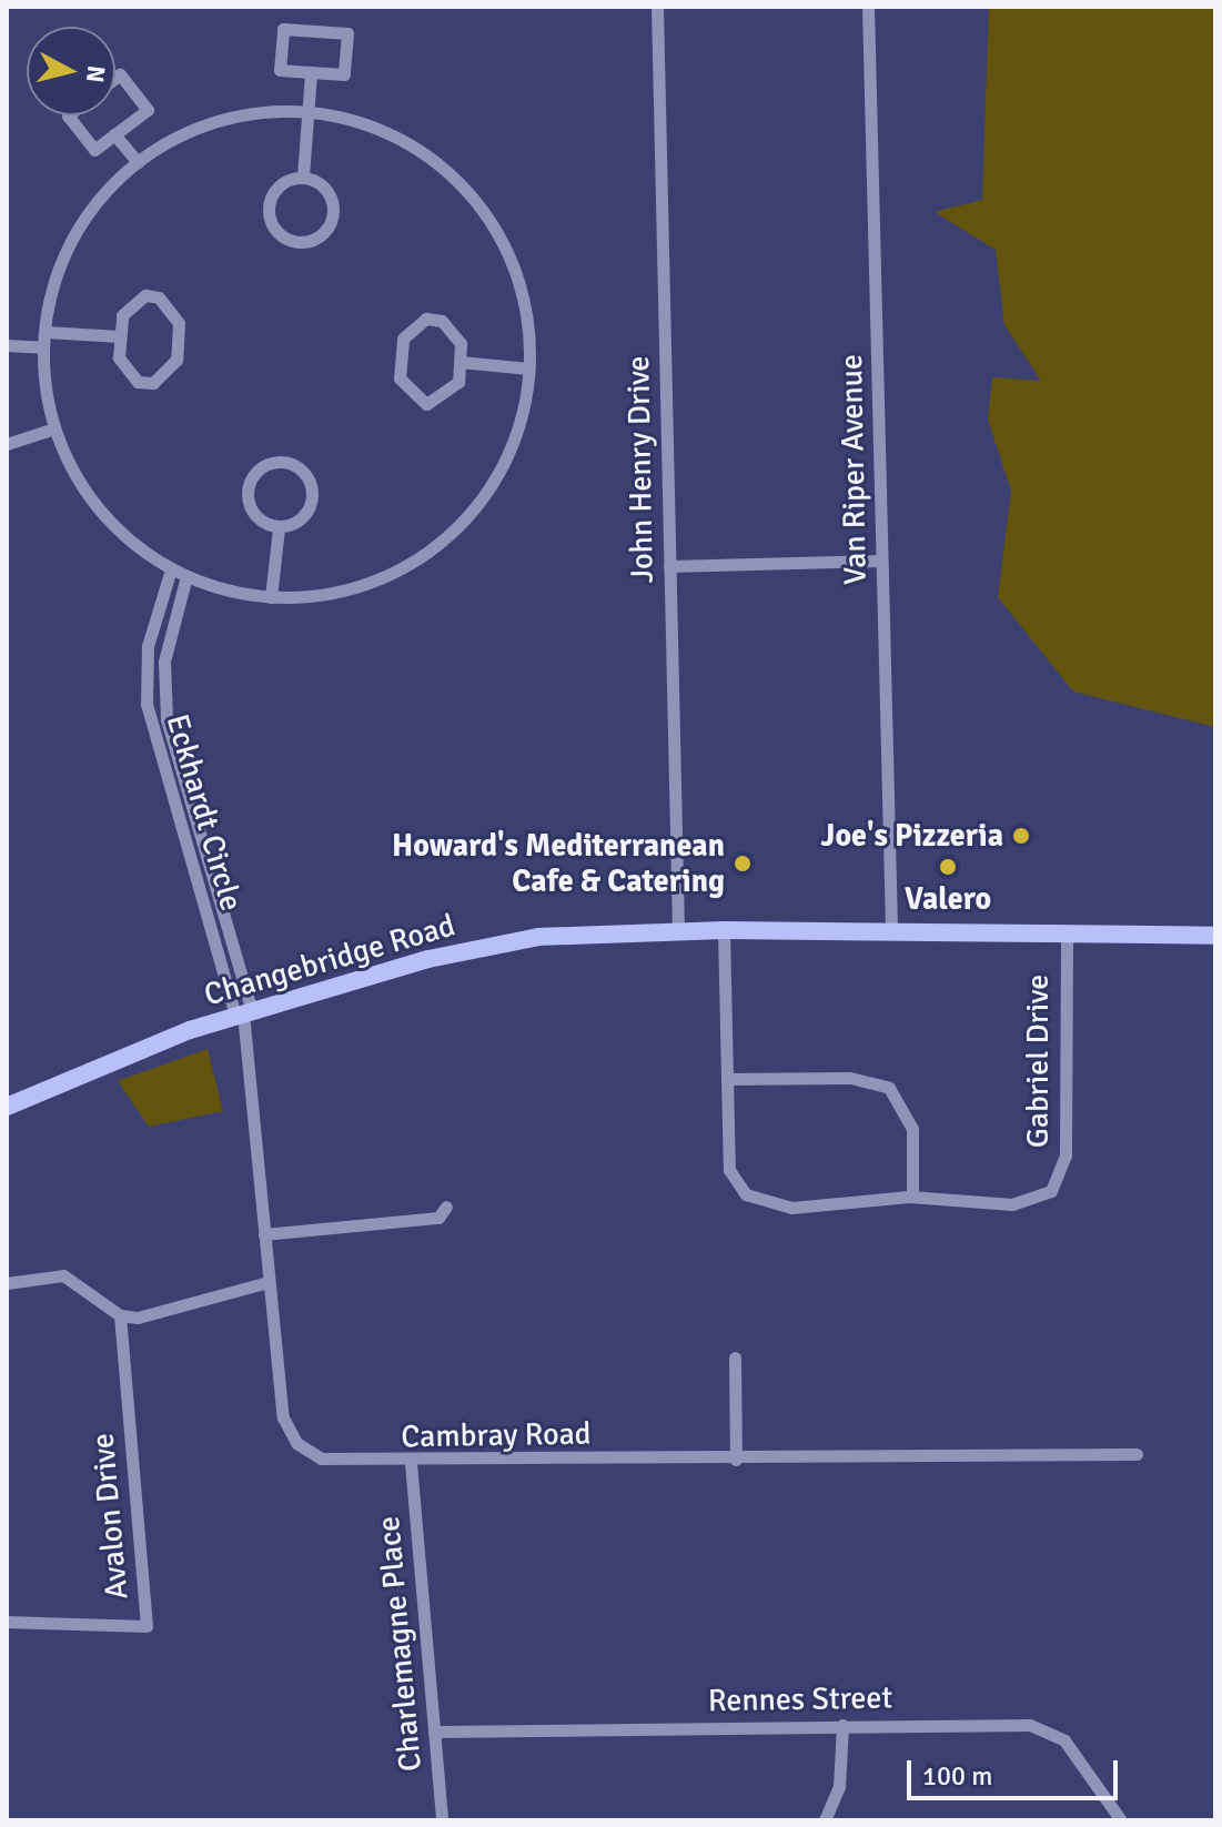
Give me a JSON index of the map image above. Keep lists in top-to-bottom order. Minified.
{"streets":{"main road":["Changebridge Road"],"street":["John Henry Drive","Van Riper Avenue","Eckhardt Circle","Gabriel Drive","Cambray Road","Avalon Drive","Charlemagne Place","Rennes Street"]},"crossings":[["John Henry Drive","Changebridge Road"],["Van Riper Avenue","Changebridge Road"],["Eckhardt Circle","Changebridge Road"],["Eckhardt Circle","Cambray Road"],["Changebridge Road","Gabriel Drive"],["Changebridge Road","Cambray Road"],["Cambray Road","Charlemagne Place"],["Charlemagne Place","Rennes Street"]],"places":["Joe's Pizzeria","Howard's Mediterranean Cafe & Catering","Valero"],"scale_bar":"100 m","north":"right"}
